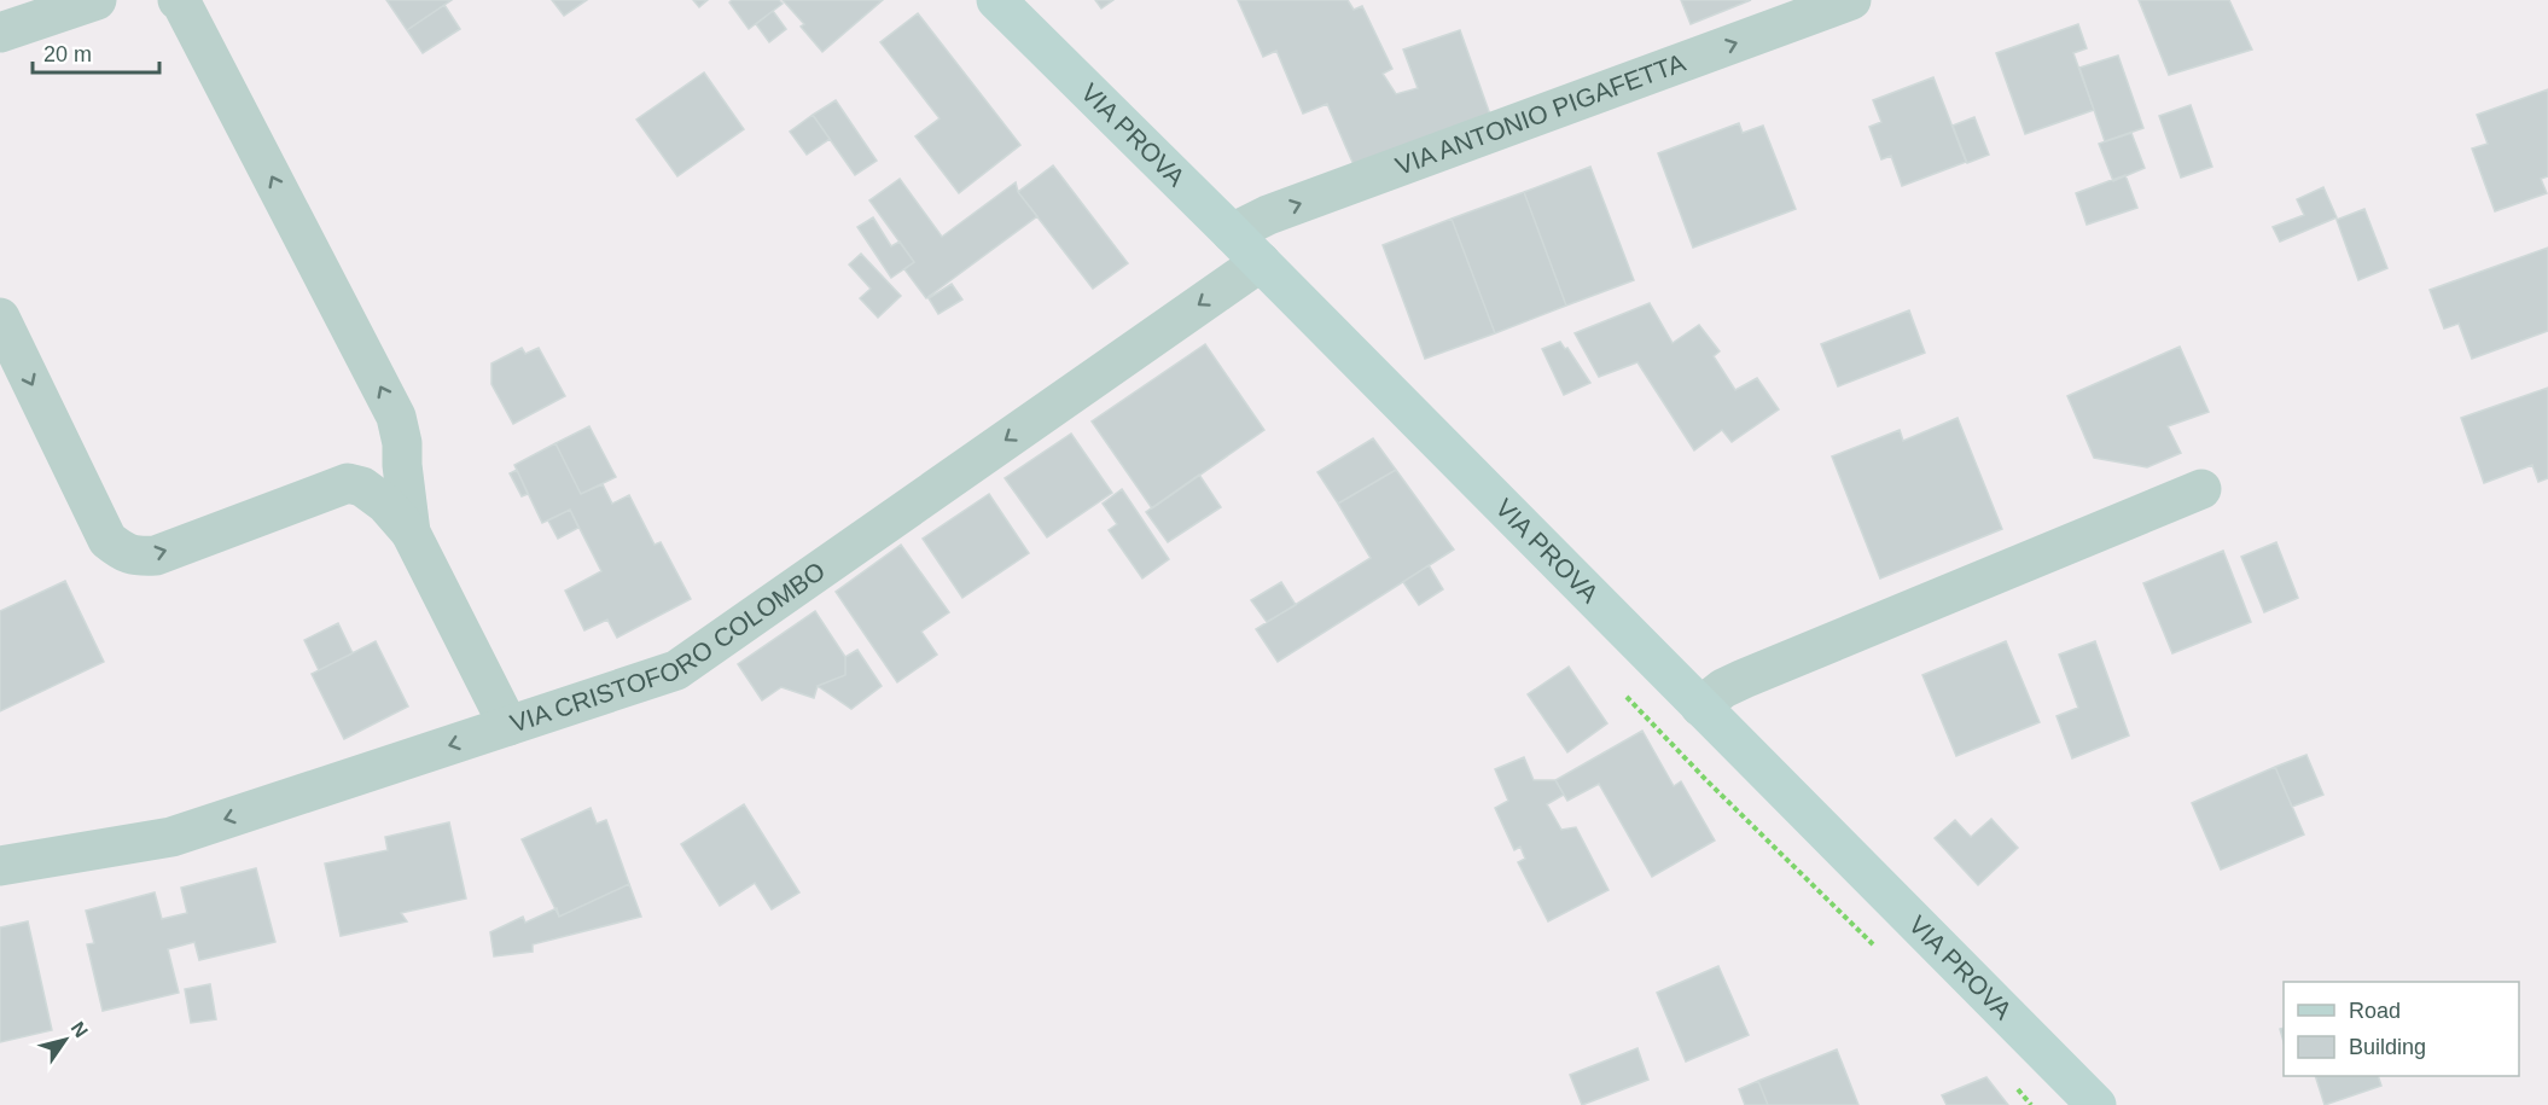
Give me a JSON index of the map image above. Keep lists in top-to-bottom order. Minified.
{"streets":{"main road":["VIA PROVA"],"street":["VIA ANTONIO PIGAFETTA","VIA CRISTOFORO COLOMBO"]},"crossings":[["VIA ANTONIO PIGAFETTA","VIA PROVA"],["VIA PROVA","VIA CRISTOFORO COLOMBO"]],"one_way":["VIA ANTONIO PIGAFETTA","VIA CRISTOFORO COLOMBO"],"legend":["Road","Building"],"scale_bar":"20 m","north":"top right"}
